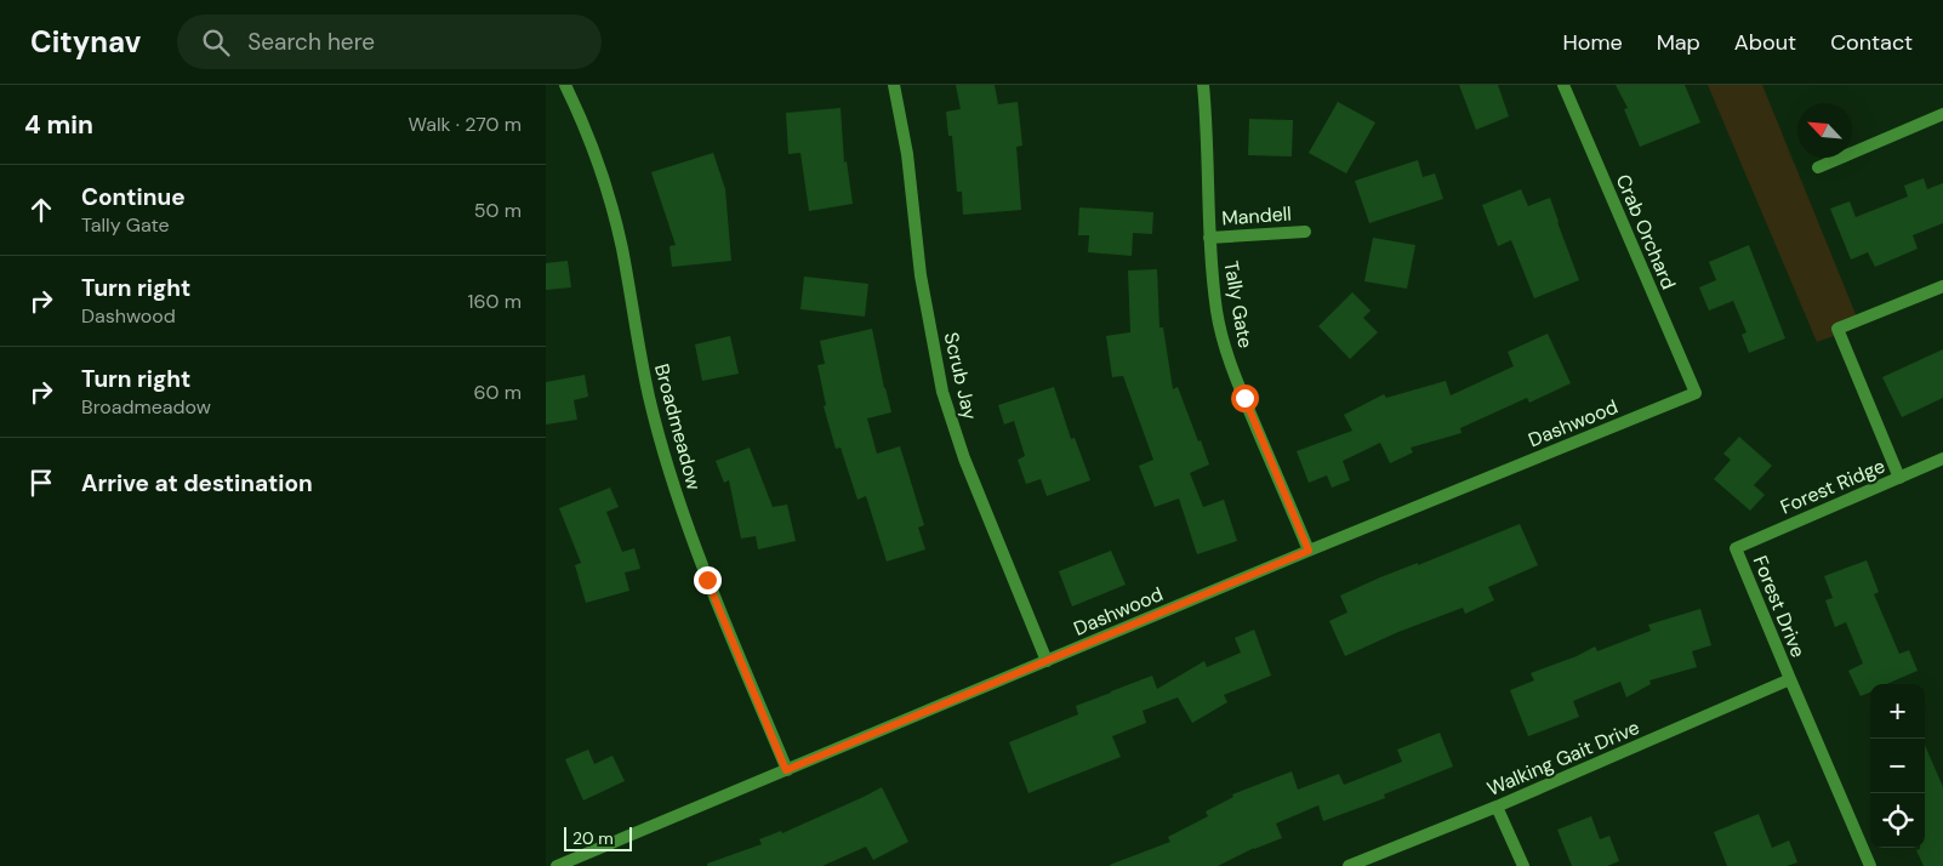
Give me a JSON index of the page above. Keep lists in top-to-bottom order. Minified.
{"streets":{"street":["Mandell","Crab Orchard","Tally Gate","Scrub Jay","Dashwood","Broadmeadow","Forest Ridge","Forest Drive","Walking Gait Drive"]},"crossings":[["Mandell","Tally Gate"],["Crab Orchard","Dashwood"],["Tally Gate","Dashwood"],["Scrub Jay","Dashwood"],["Dashwood","Broadmeadow"],["Forest Ridge","Forest Drive"],["Forest Drive","Walking Gait Drive"]],"scale_bar":"20 m","north":"top left","page":{"header":"Citynav","search":"Search here","nav":["Home","Map","About","Contact"],"heading":["4 min","Walk · 270 m"],"list":[["Continue","Tally Gate","50 m"],["Turn right","Dashwood","160 m"],["Turn right","Broadmeadow","60 m"],"Arrive at destination"],"map_buttons":["+","−"],"scale":"20 m"}}
